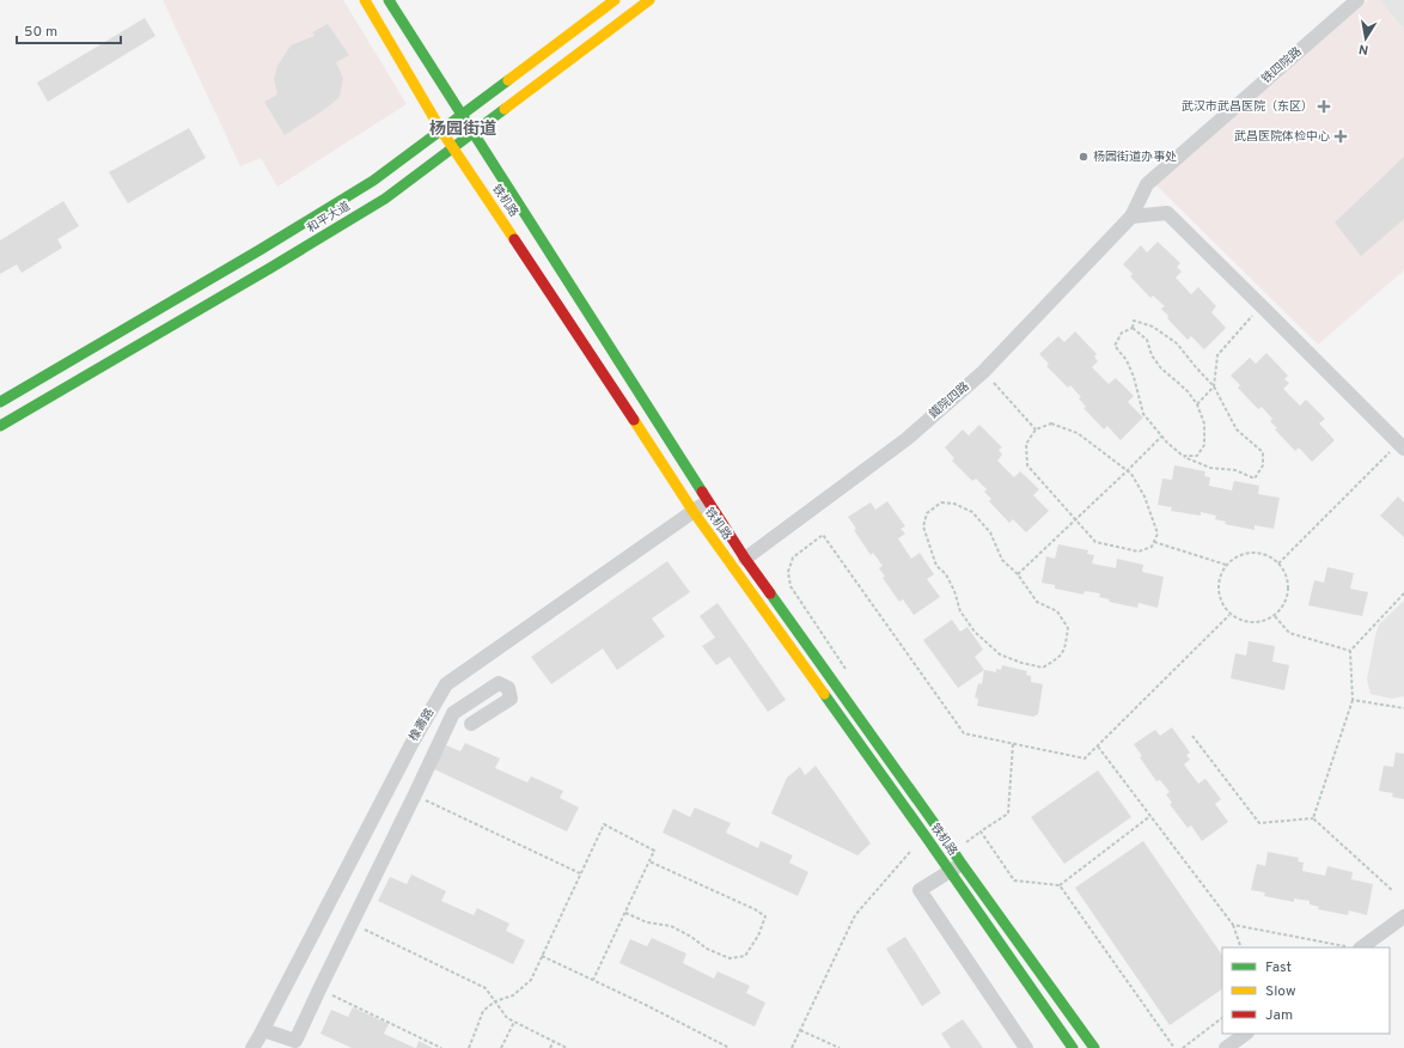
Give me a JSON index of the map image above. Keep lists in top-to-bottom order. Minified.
{"streets":{"main road":["铁机路","和平大道"],"street":["铁四院路","鐵院四路","橡壽路"]},"crossings":[["铁四院路","鐵院四路"],["铁机路","和平大道"],["铁机路","鐵院四路"],["铁机路","橡壽路"]],"districts":["杨园街道"],"places":{"health":["武汉市武昌医院（东区）","武昌医院体检中心"],"other":["杨园街道办事处"]},"legend":["Fast","Slow","Jam"],"scale_bar":"50 m","north":"bottom"}
